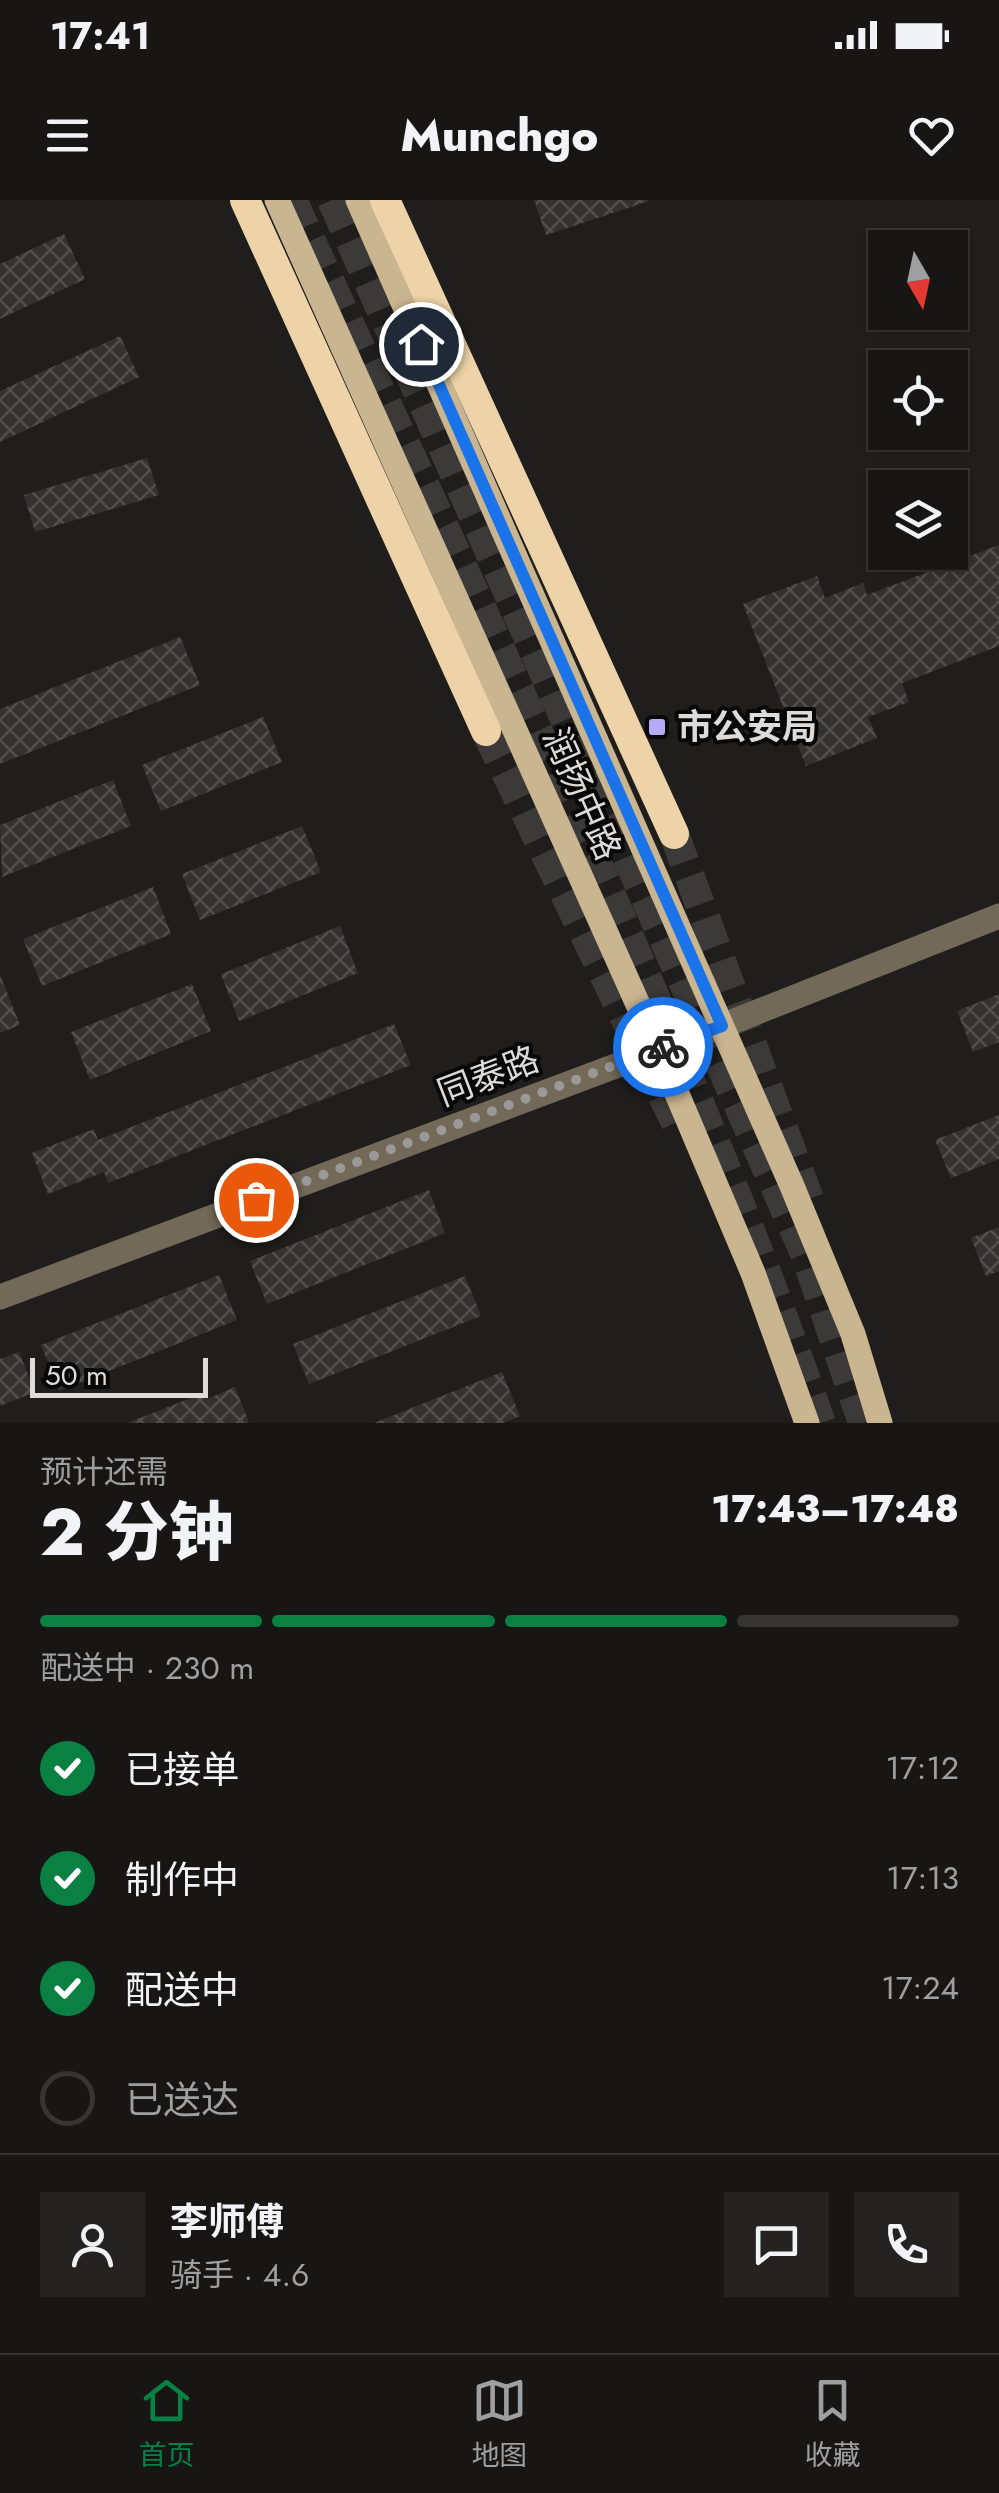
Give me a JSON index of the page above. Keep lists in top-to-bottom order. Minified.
{"streets":{"main road":["润扬中路"],"street":["同泰路"]},"crossings":[["润扬中路","同泰路"]],"places":{"transit":["市公安局"]},"scale_bar":"50 m","north":"bottom","page":{"status":"17:41","header":"Munchgo","scale":"50 m","heading":["2 分钟","预计还需","17:43–17:48"],"panel":["李师傅","骑手 · 4.6"],"bar":"配送中 · 230 m","list":[["已接单","17:12"],["制作中","17:13"],["配送中","17:24"],"已送达"],"tabs":["首页","地图","收藏"]}}
